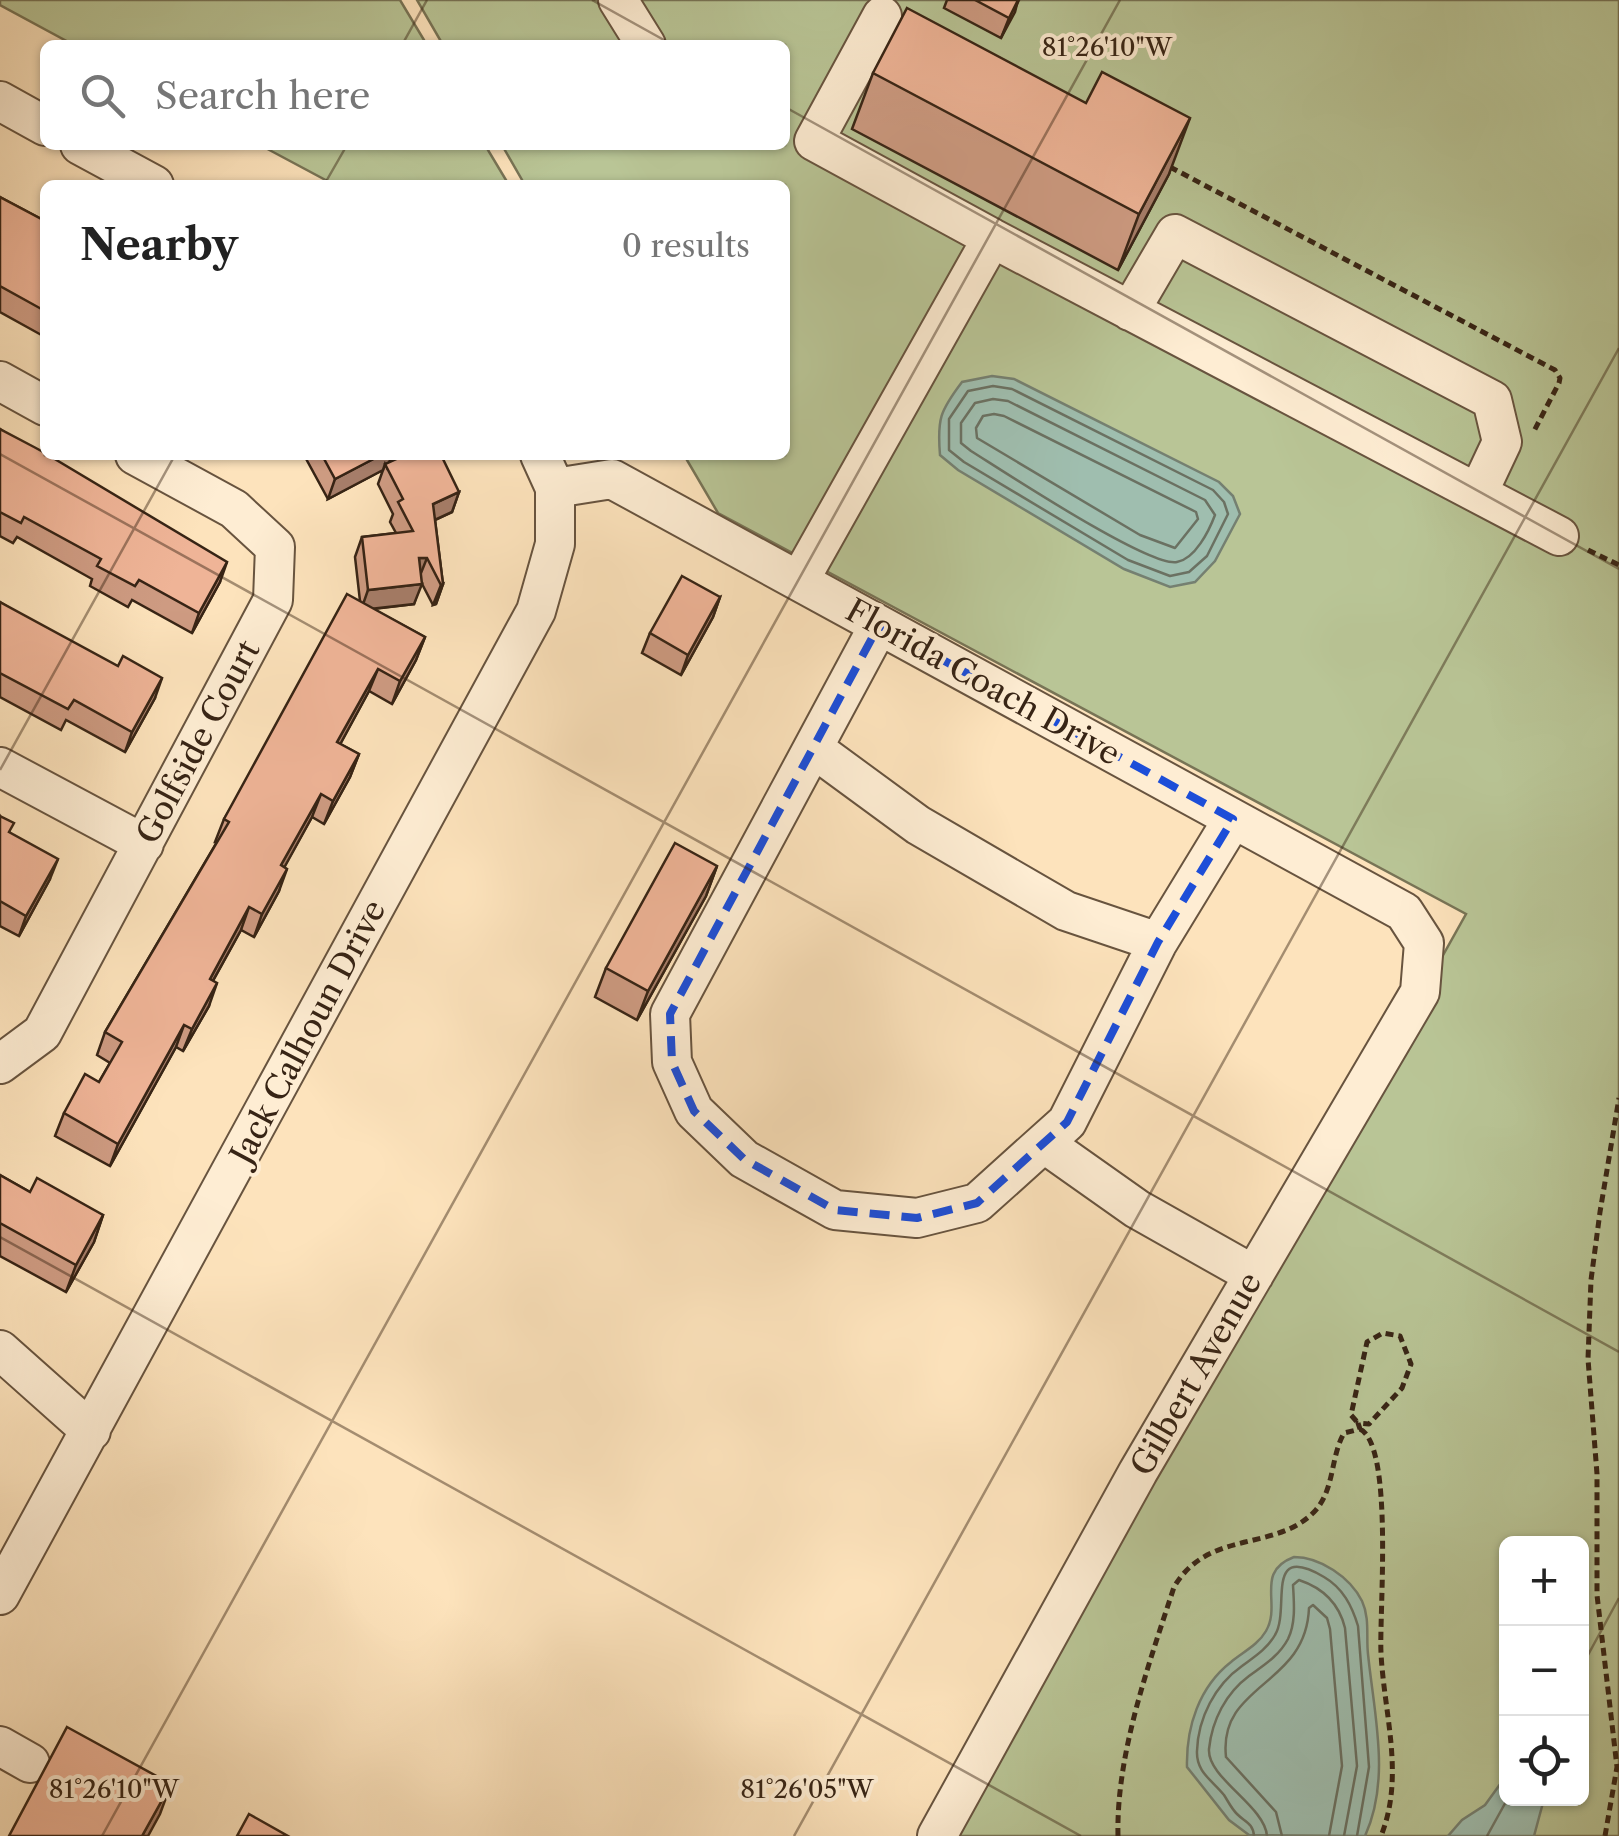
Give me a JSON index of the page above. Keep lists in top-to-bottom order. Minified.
{"streets":{"street":["Florida Coach Drive","Golfside Court","Jack Calhoun Drive","Gilbert Avenue"]},"crossings":[["Florida Coach Drive","Jack Calhoun Drive"],["Florida Coach Drive","Gilbert Avenue"]],"page":{"search":"Search here","heading":["Nearby","0 results"],"map_buttons":["+","−"]},"coordinates":["81°26'10\"W","81°26'05\"W"]}
